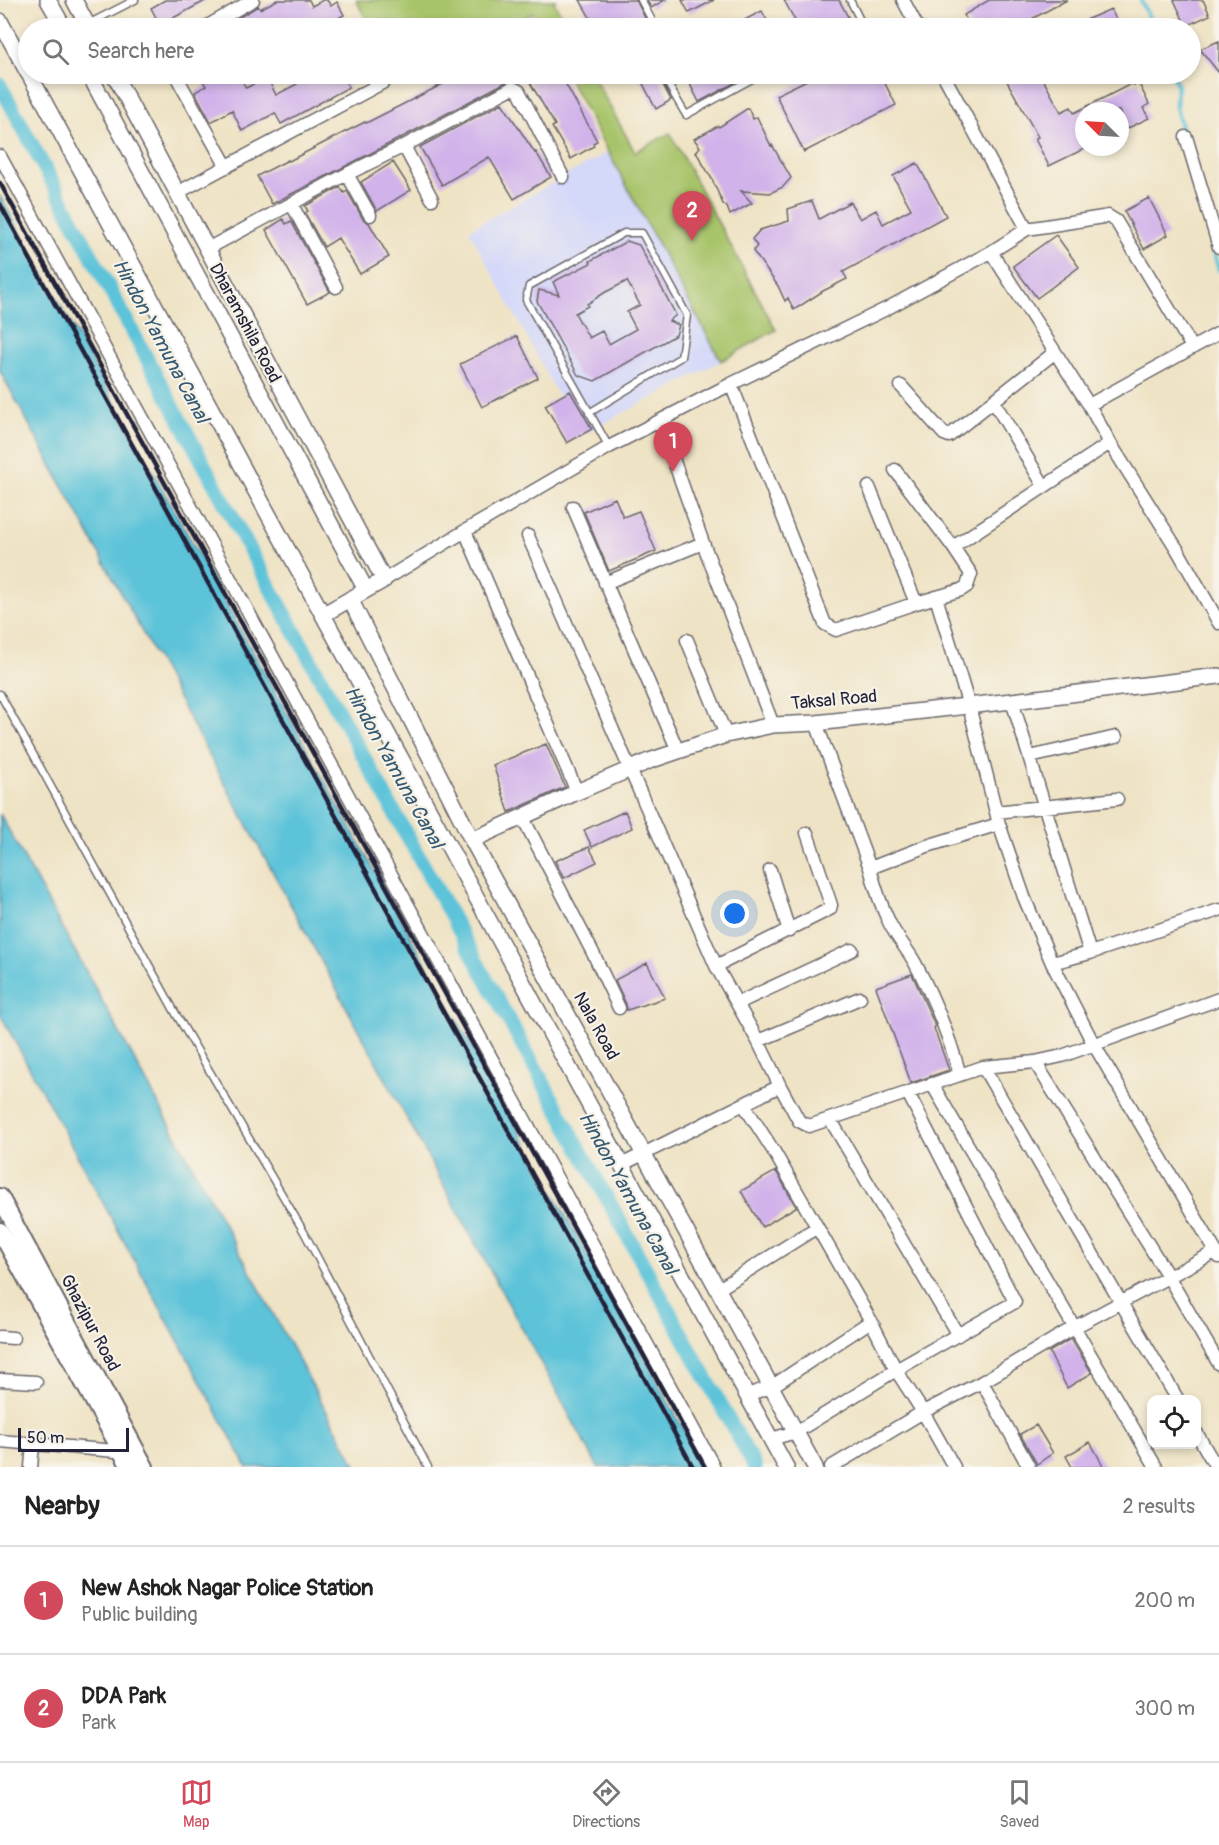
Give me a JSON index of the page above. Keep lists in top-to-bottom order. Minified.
{"streets":{"main road":["Ghazipur Road"],"street":["Dharamshila Road","Taksal Road","Nala Road"]},"crossings":[["Taksal Road","Nala Road"]],"water":["Hindon Yamuna Canal"],"scale_bar":"50 m","north":"top left","page":{"search":"Search here","pins":["2","1"],"scale":"50 m","heading":["Nearby","2 results"],"list":[{"mark":"1","name":"New Ashok Nagar Police Station","note":"Public building","value":"200 m"},{"mark":"2","name":"DDA Park","note":"Park","value":"300 m"}],"nav":["Map","Directions","Saved"]}}
